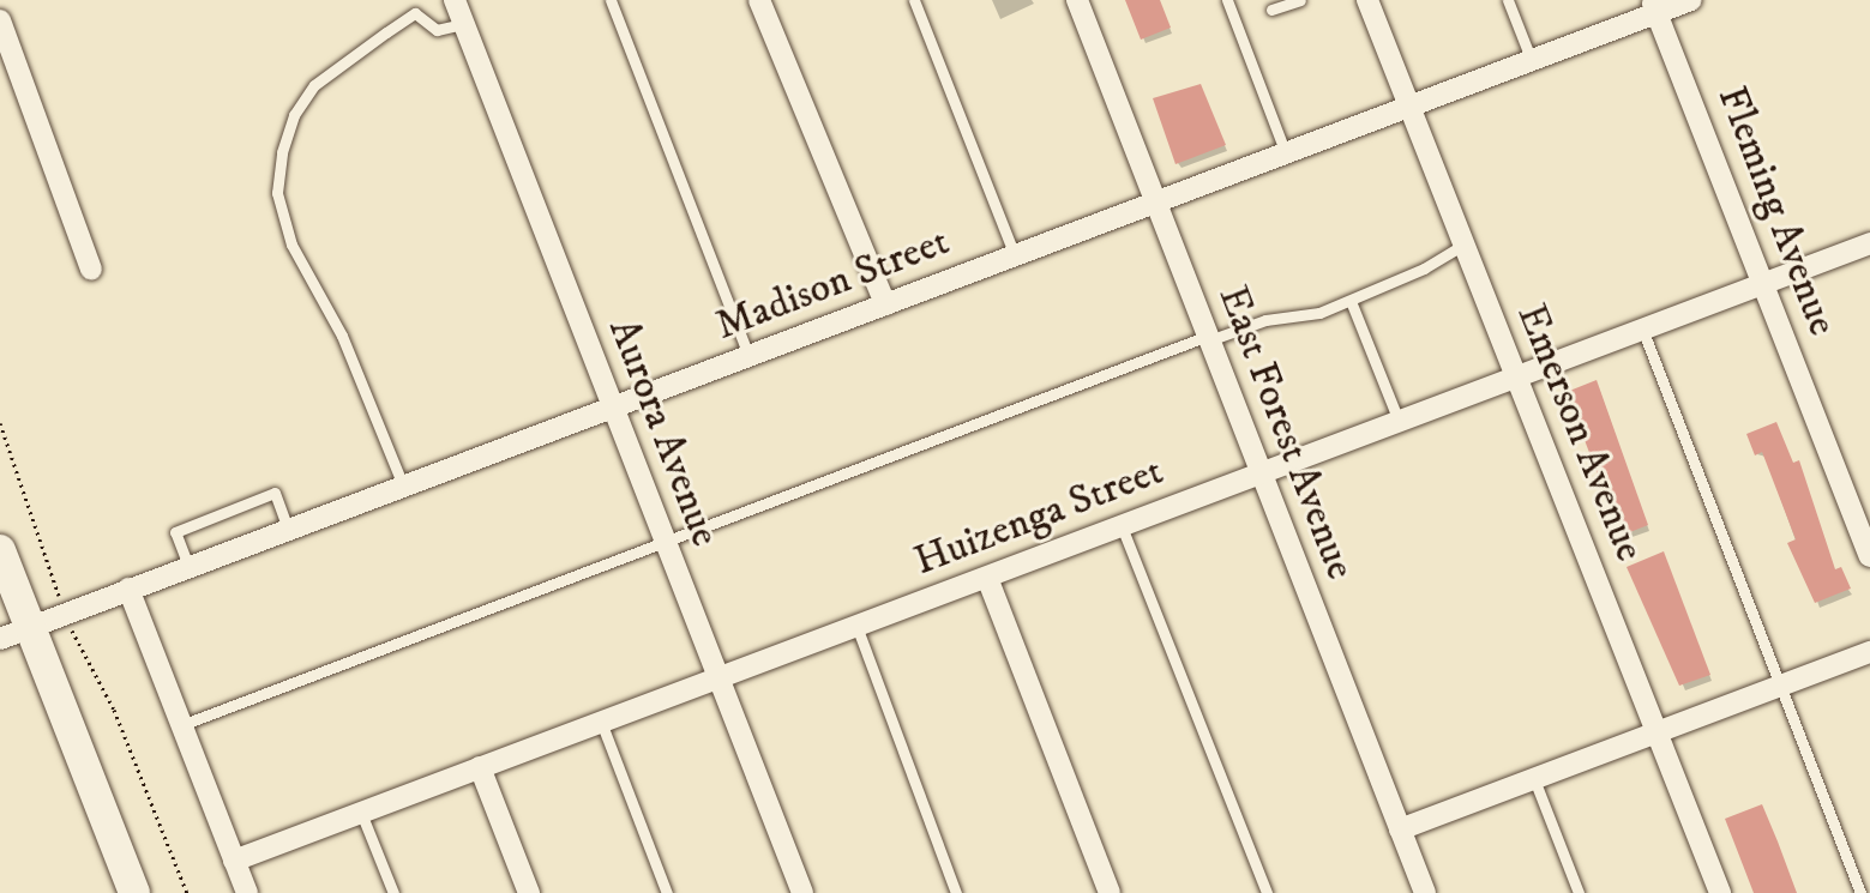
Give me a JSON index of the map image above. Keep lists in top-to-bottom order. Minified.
{"streets":{"street":["Fleming Avenue","Madison Street","Aurora Avenue","East Forest Avenue","Emerson Avenue","Huizenga Street"]},"crossings":[["Fleming Avenue","Madison Street"],["Fleming Avenue","Huizenga Street"],["Madison Street","Aurora Avenue"],["Madison Street","East Forest Avenue"],["Madison Street","Emerson Avenue"],["Aurora Avenue","Huizenga Street"],["East Forest Avenue","Huizenga Street"],["Emerson Avenue","Huizenga Street"]]}
